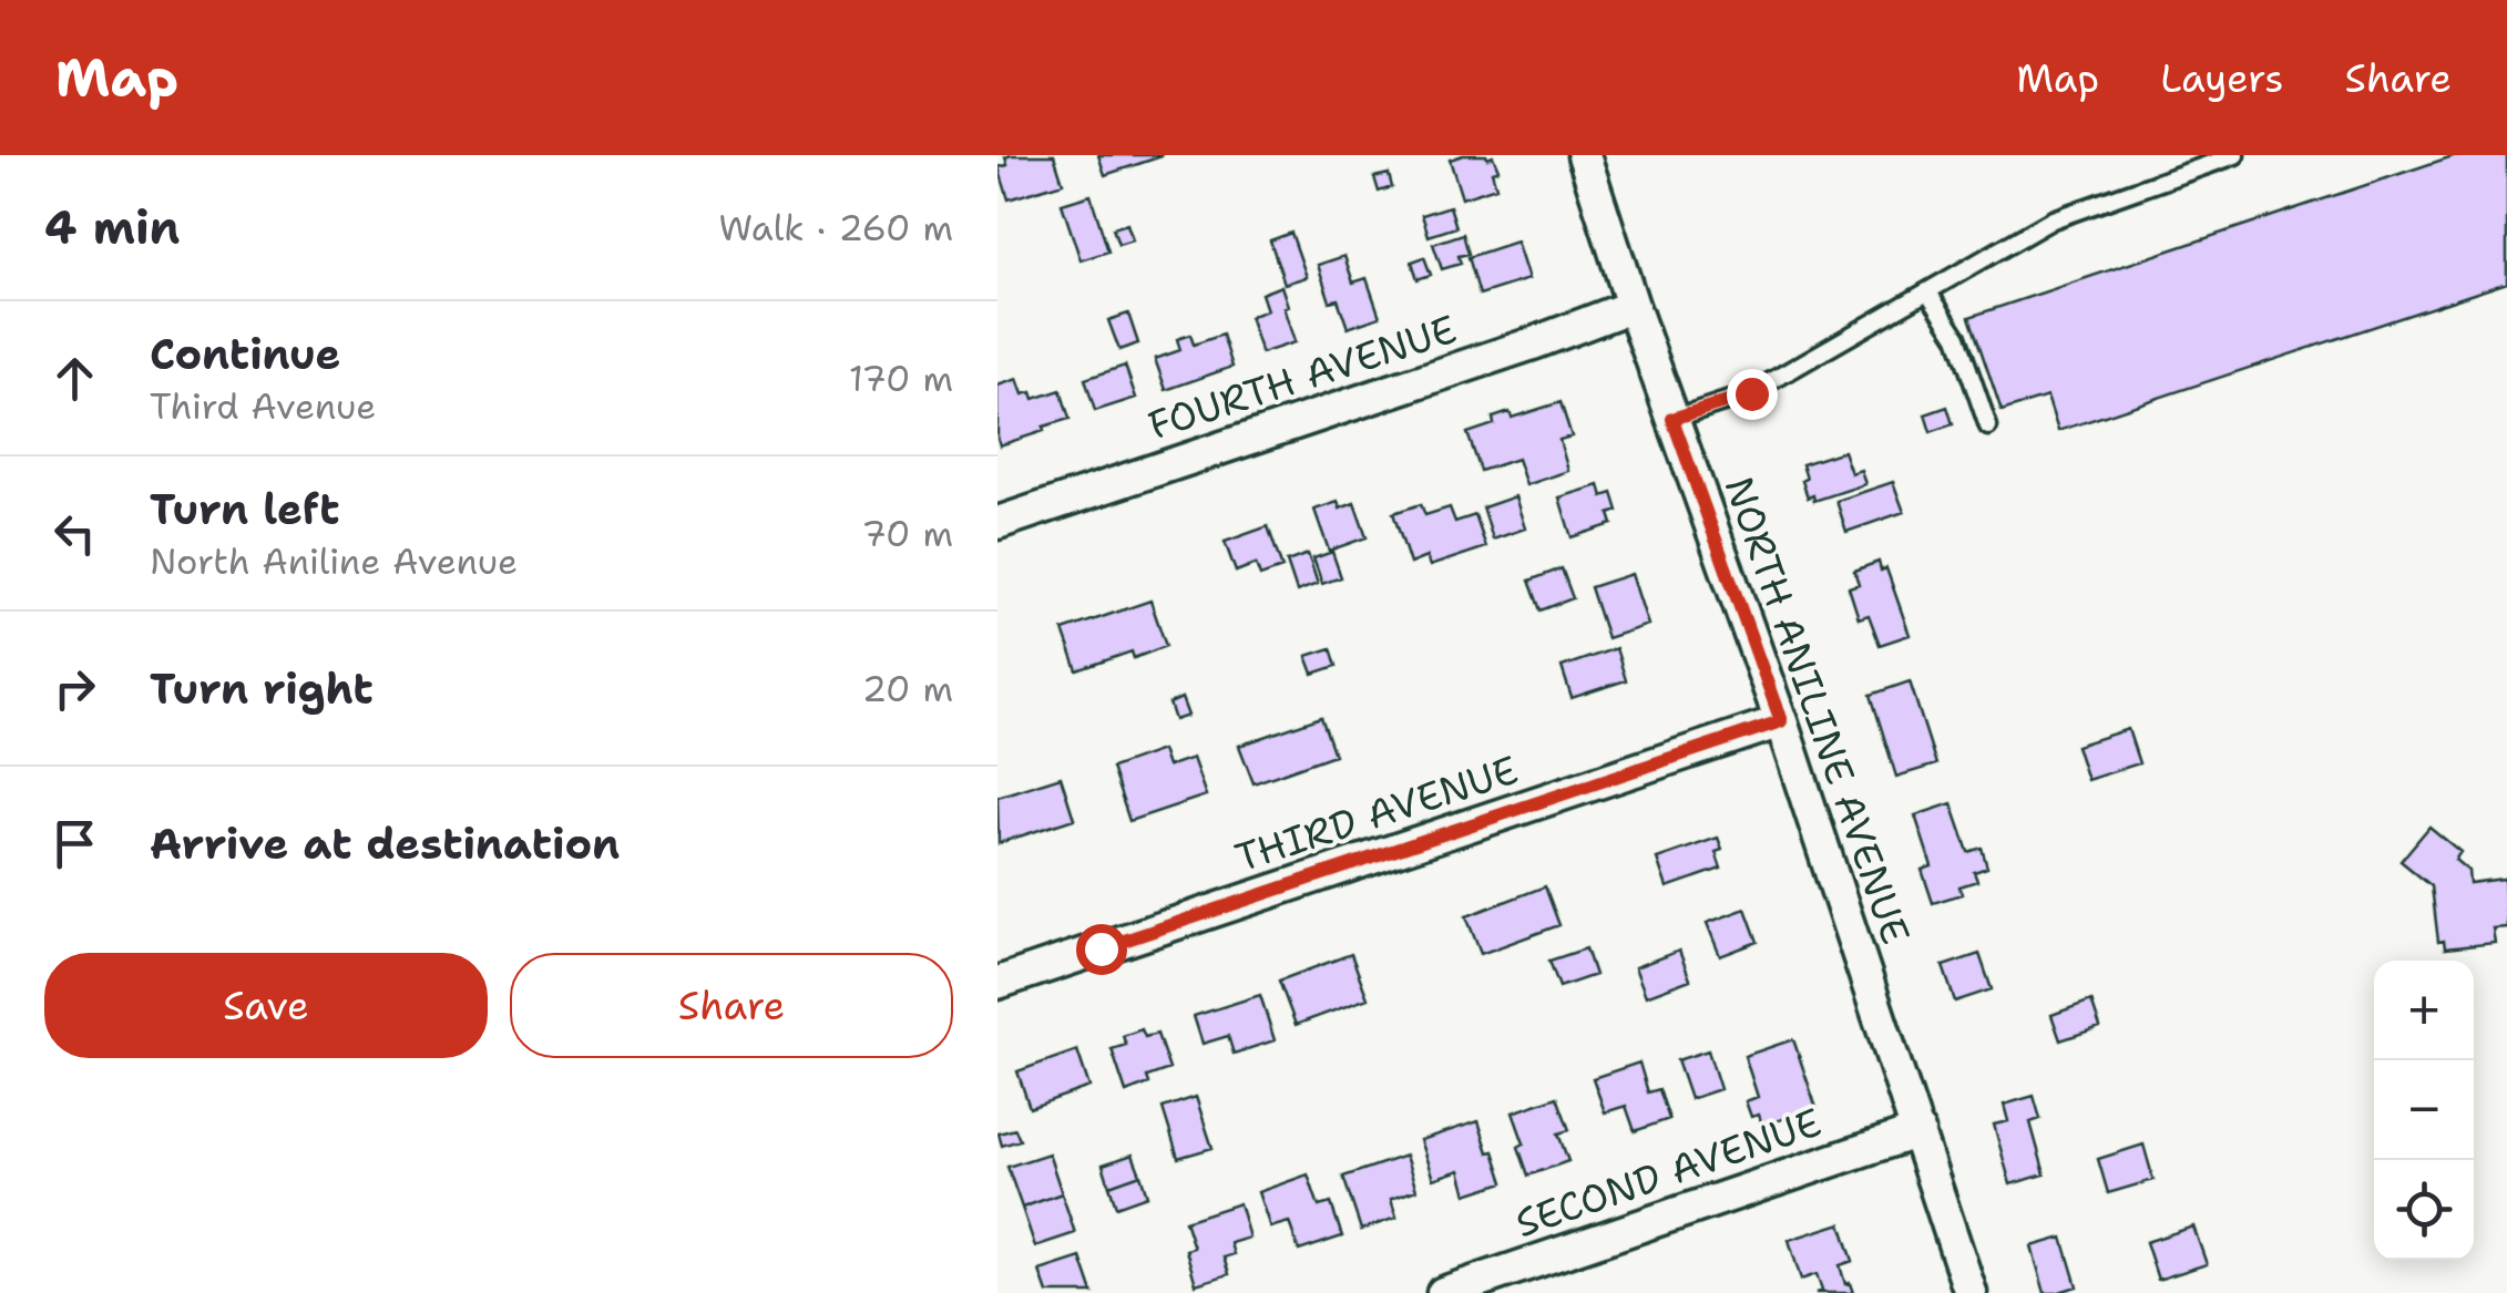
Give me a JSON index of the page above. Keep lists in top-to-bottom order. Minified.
{"streets":{"street":["FOURTH AVENUE","NORTH ANILINE AVENUE","THIRD AVENUE","SECOND AVENUE"]},"crossings":[["FOURTH AVENUE","NORTH ANILINE AVENUE"],["NORTH ANILINE AVENUE","THIRD AVENUE"],["NORTH ANILINE AVENUE","SECOND AVENUE"]],"page":{"header":"Map","nav":["Map","Layers","Share"],"heading":["4 min","Walk · 260 m"],"list":[["Continue","Third Avenue","170 m"],["Turn left","North Aniline Avenue","70 m"],["Turn right","20 m"],"Arrive at destination"],"buttons":["Save","Share"],"map_buttons":["+","−"]}}
